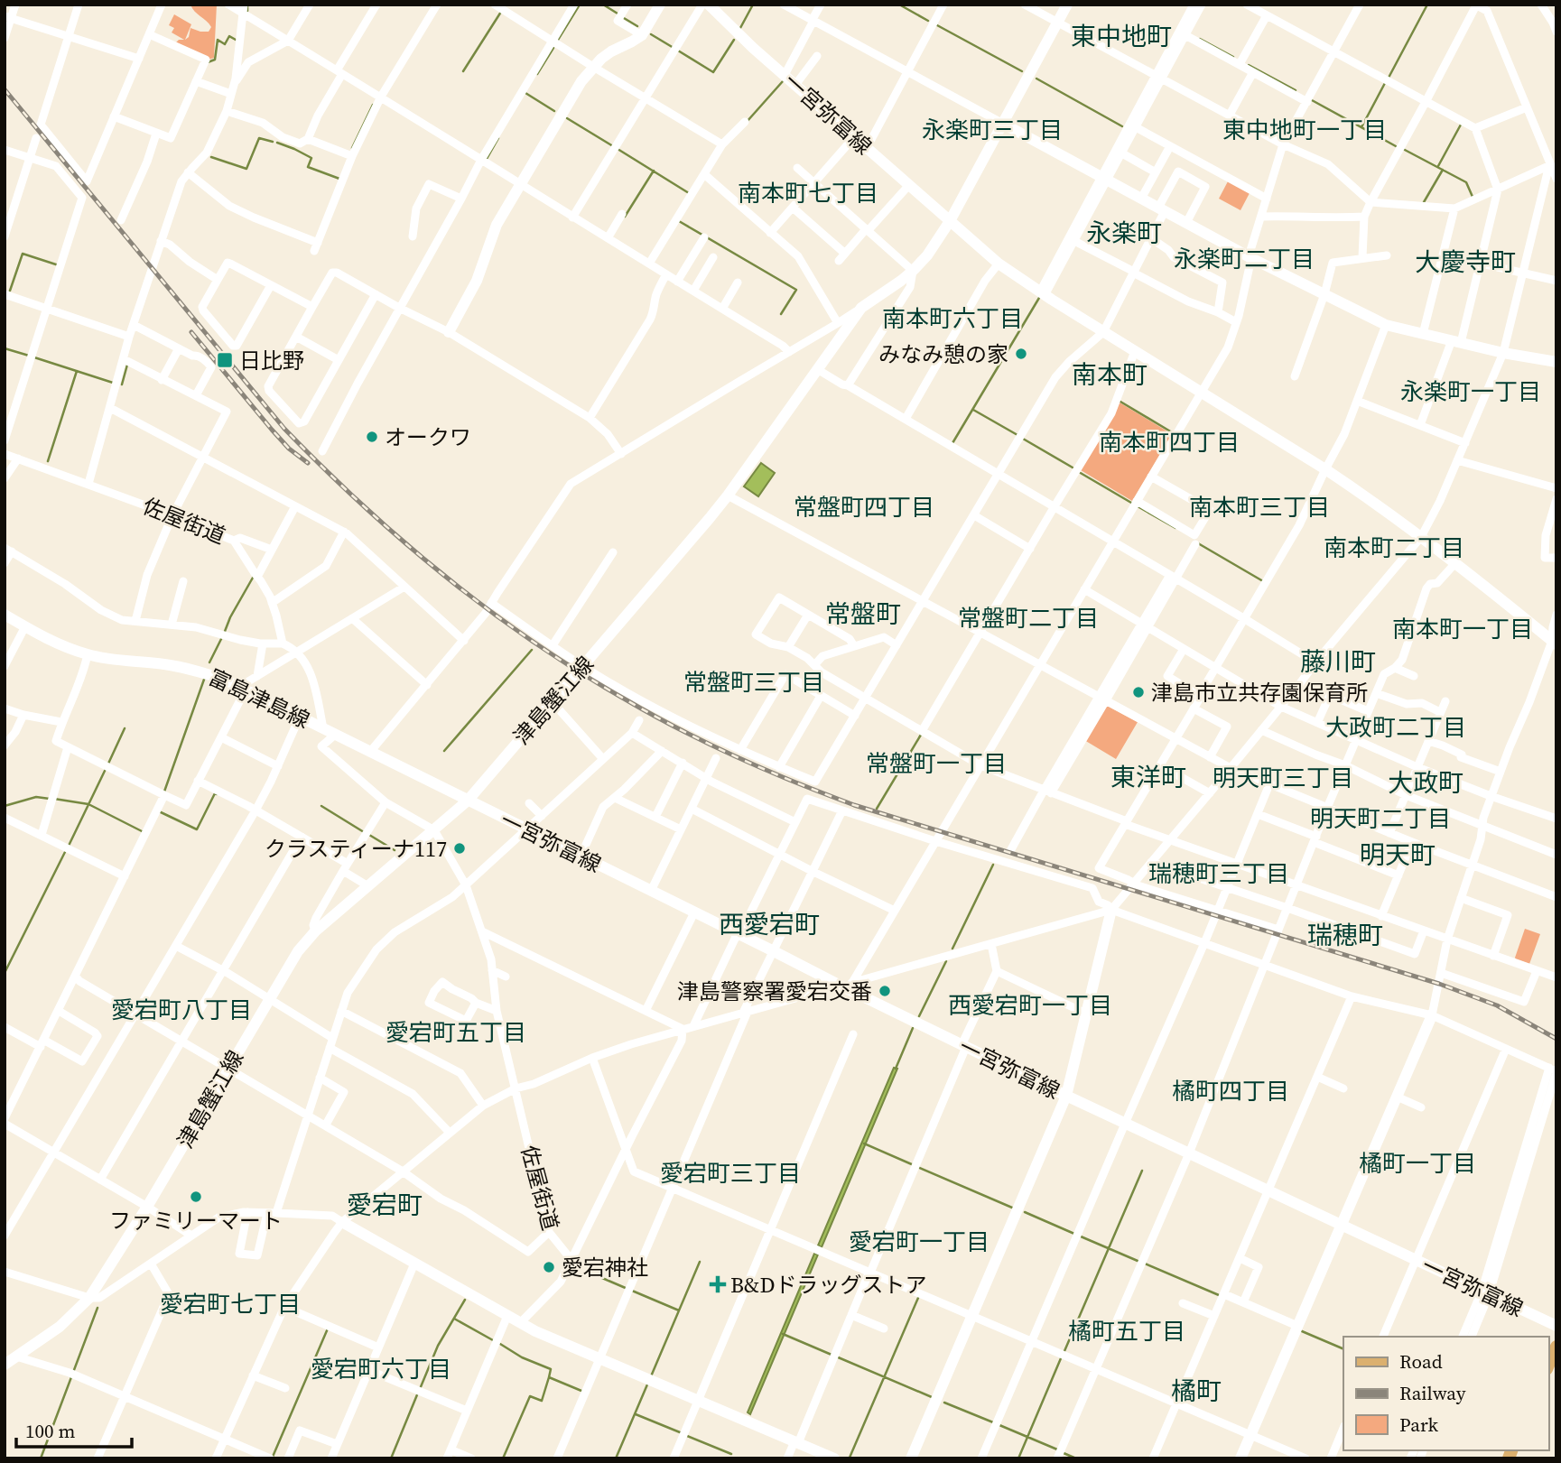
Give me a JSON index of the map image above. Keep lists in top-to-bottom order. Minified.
{"streets":{"main road":["一宮弥富線","富島津島線","津島蟹江線"],"street":["佐屋街道"]},"crossings":[["一宮弥富線","富島津島線"],["一宮弥富線","津島蟹江線"],["佐屋街道","津島蟹江線"],["富島津島線","津島蟹江線"]],"districts":["東中地町","永楽町三丁目","東中地町一丁目","南本町七丁目","永楽町","永楽町二丁目","大慶寺町","南本町六丁目","南本町","永楽町一丁目","南本町四丁目","常盤町四丁目","南本町三丁目","南本町二丁目","常盤町","常盤町二丁目","南本町一丁目","藤川町","常盤町三丁目","大政町二丁目","常盤町一丁目","東洋町","明天町三丁目","大政町","明天町二丁目","明天町","瑞穂町三丁目","西愛宕町","瑞穂町","西愛宕町一丁目","愛宕町八丁目","愛宕町五丁目","橘町四丁目","橘町一丁目","愛宕町三丁目","愛宕町","愛宕町一丁目","愛宕町七丁目","橘町五丁目","愛宕町六丁目","橘町"],"places":{"other":["みなみ憩の家","オークワ","津島市立共存園保育所","クラスティーナ117","津島警察署愛宕交番","ファミリーマート","愛宕神社"],"transit":["日比野"],"health":["B&Dドラッグストア"]},"legend":["Road","Railway","Park"],"scale_bar":"100 m"}
